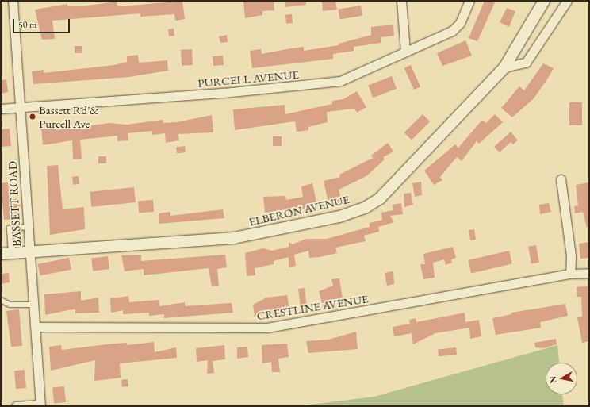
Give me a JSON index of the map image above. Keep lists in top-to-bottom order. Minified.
{"streets":{"street":["PURCELL AVENUE","BASSETT ROAD","ELBERON AVENUE","CRESTLINE AVENUE"]},"crossings":[["PURCELL AVENUE","BASSETT ROAD"],["BASSETT ROAD","ELBERON AVENUE"],["BASSETT ROAD","CRESTLINE AVENUE"]],"places":["Bassett Rd & Purcell Ave"],"scale_bar":"50 m","north":"left"}
